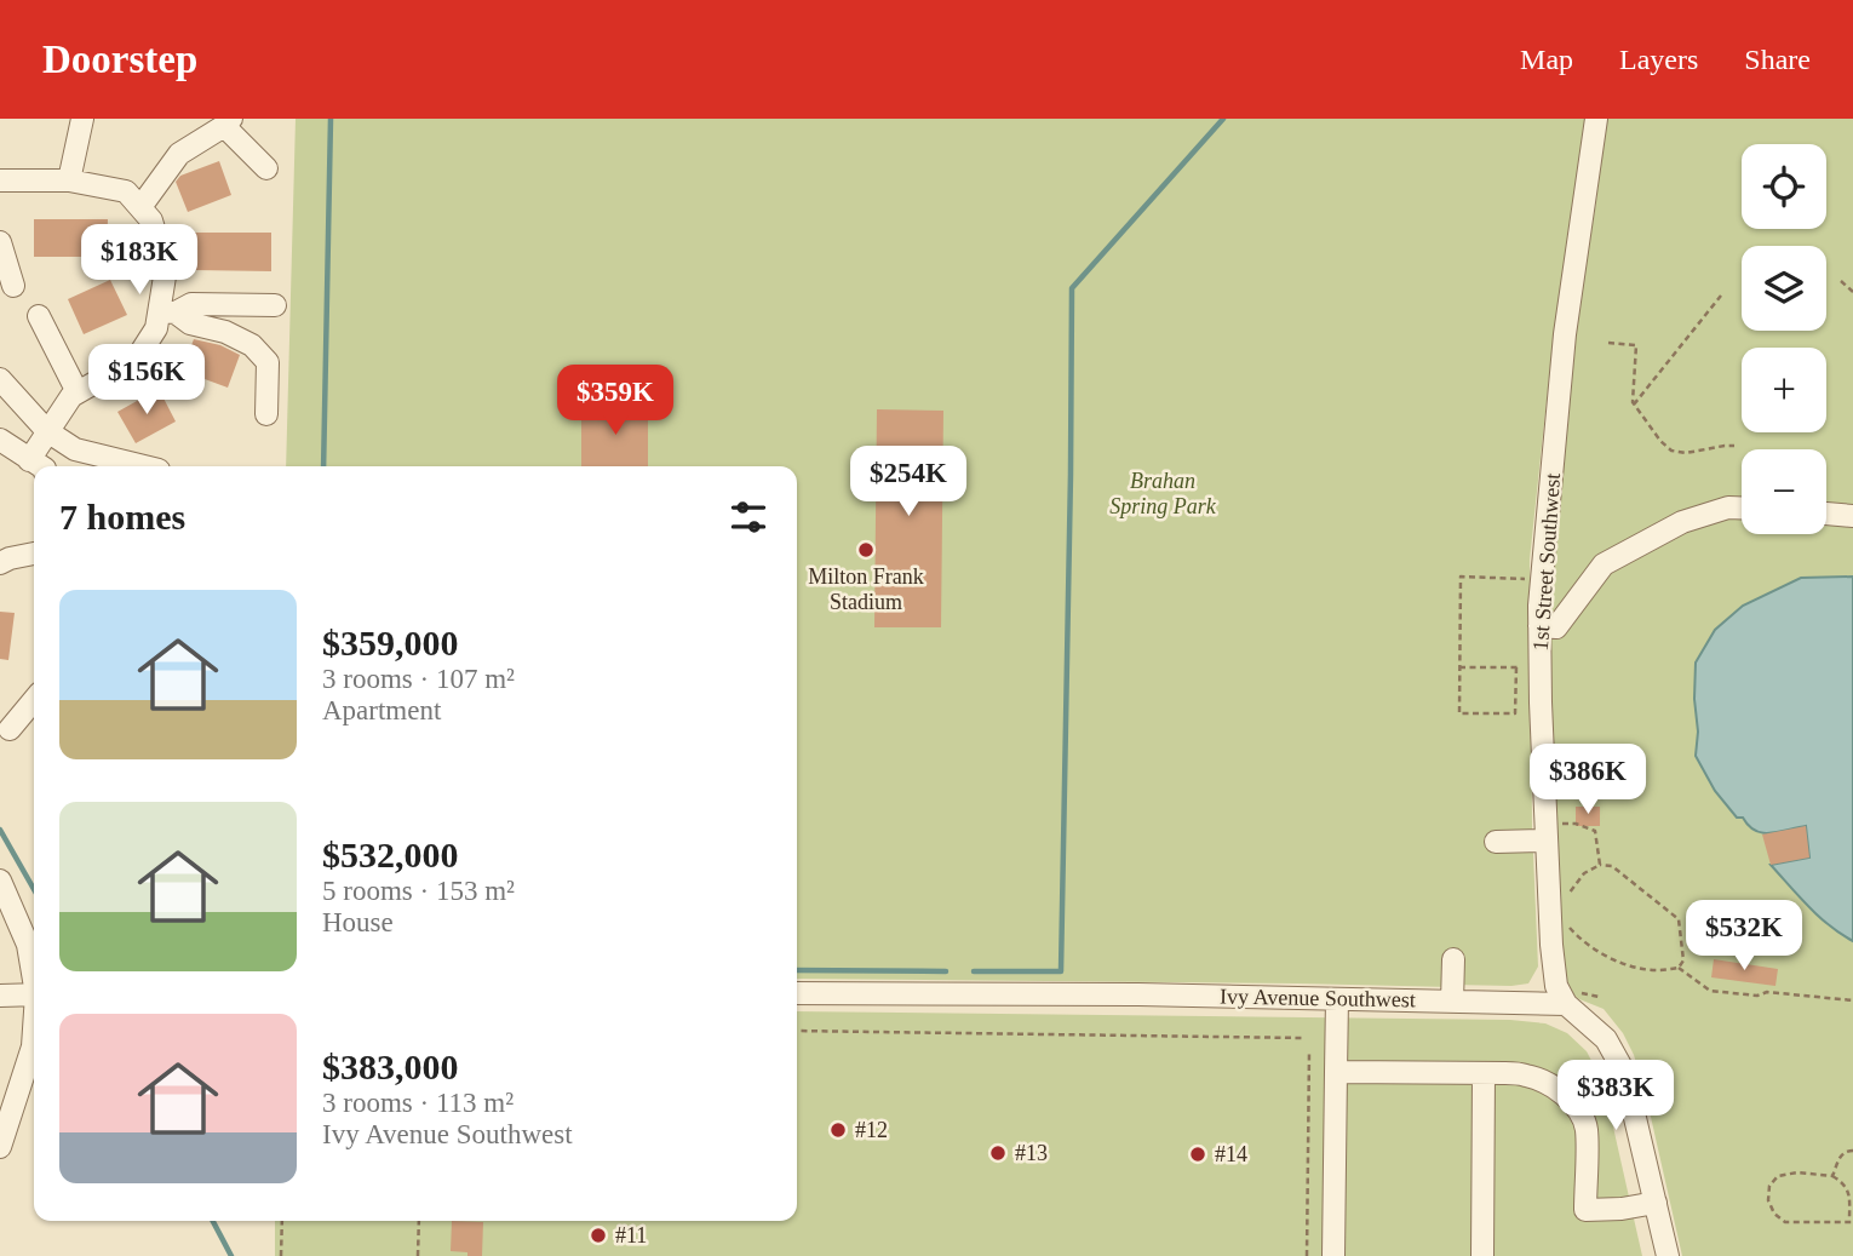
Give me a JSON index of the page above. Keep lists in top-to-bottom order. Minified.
{"streets":{"street":["1st Street Southwest","Ivy Avenue Southwest"]},"crossings":[["1st Street Southwest","Ivy Avenue Southwest"]],"parks":["Brahan Spring Park"],"places":["Milton Frank Stadium","#12","#13","#14","#11"],"page":{"header":"Doorstep","nav":["Map","Layers","Share"],"map_buttons":["+","−"],"price":["$183K","$156K","$359K","$254K","$386K","$532K","$383K"],"heading":"7 homes","list":[{"name":"$359,000","note":"3 rooms · 107 m² · Apartment"},{"name":"$532,000","note":"5 rooms · 153 m² · House"},{"name":"$383,000","note":"3 rooms · 113 m² · Ivy Avenue Southwest"}]}}
